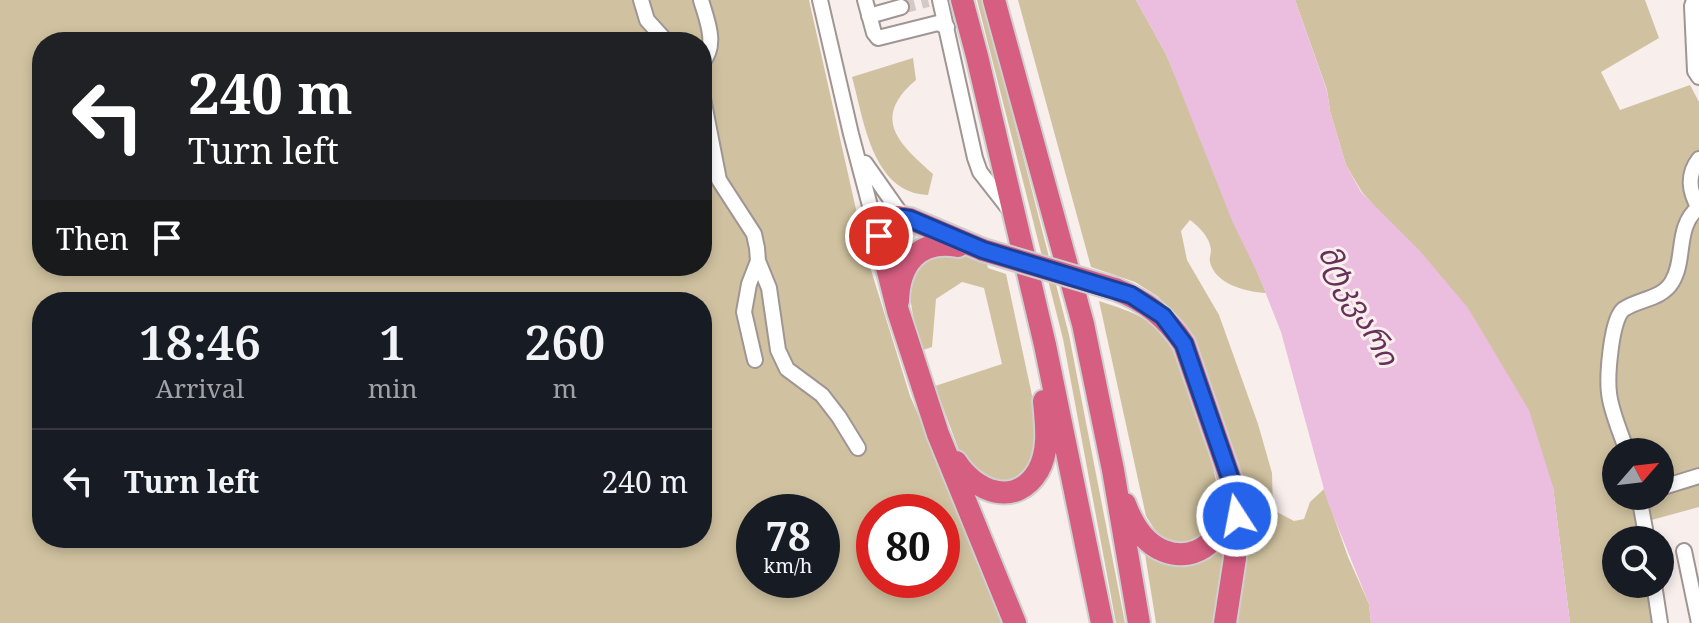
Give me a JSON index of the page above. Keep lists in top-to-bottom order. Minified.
{"water":["მტკვარი"],"north":"top right","page":{"turn":["240 m","Turn left"],"then":"Then","eta":["18:46","Arrival","1","min","260","m"],"list":[{"name":"Turn left","value":"240 m"}],"speed":"78 km/h","limit":"80"}}
